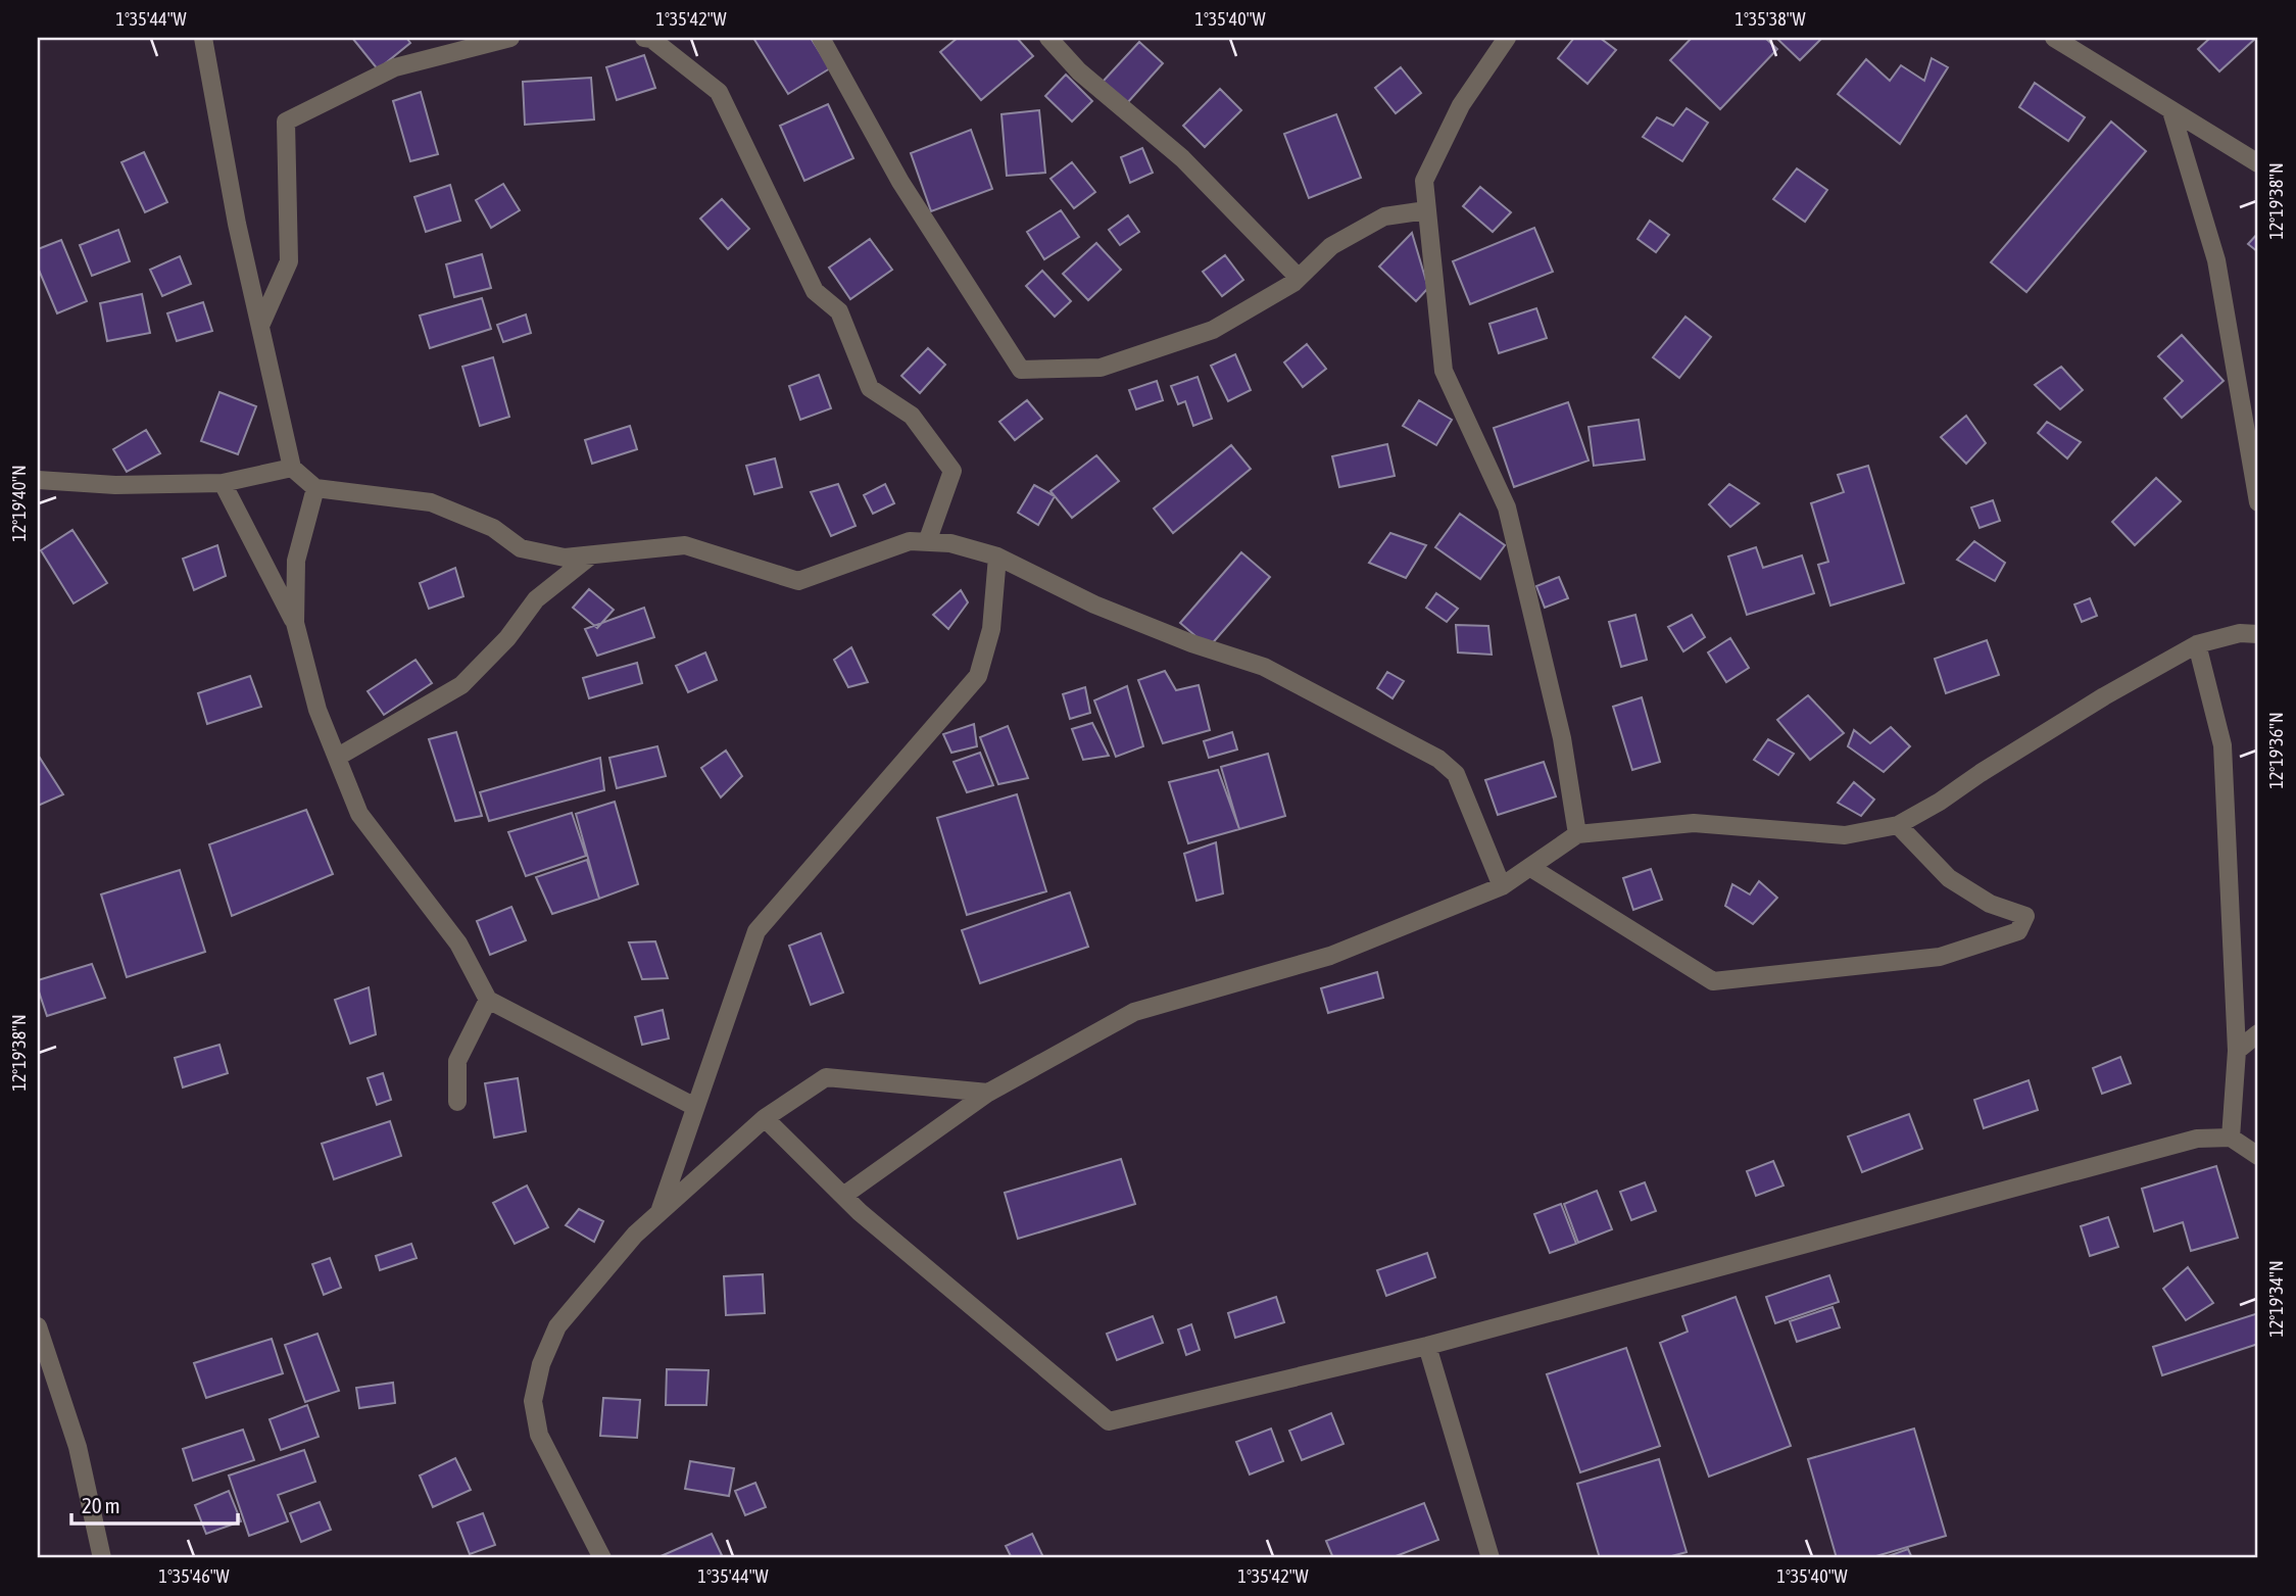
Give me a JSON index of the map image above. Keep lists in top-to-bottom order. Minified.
{"scale_bar":"20 m","coordinates":["1°35'44\"W","1°35'42\"W","1°35'40\"W","1°35'38\"W","12°19'38\"N","12°19'40\"N","12°19'36\"N","12°19'34\"N","1°35'46\"W"]}
